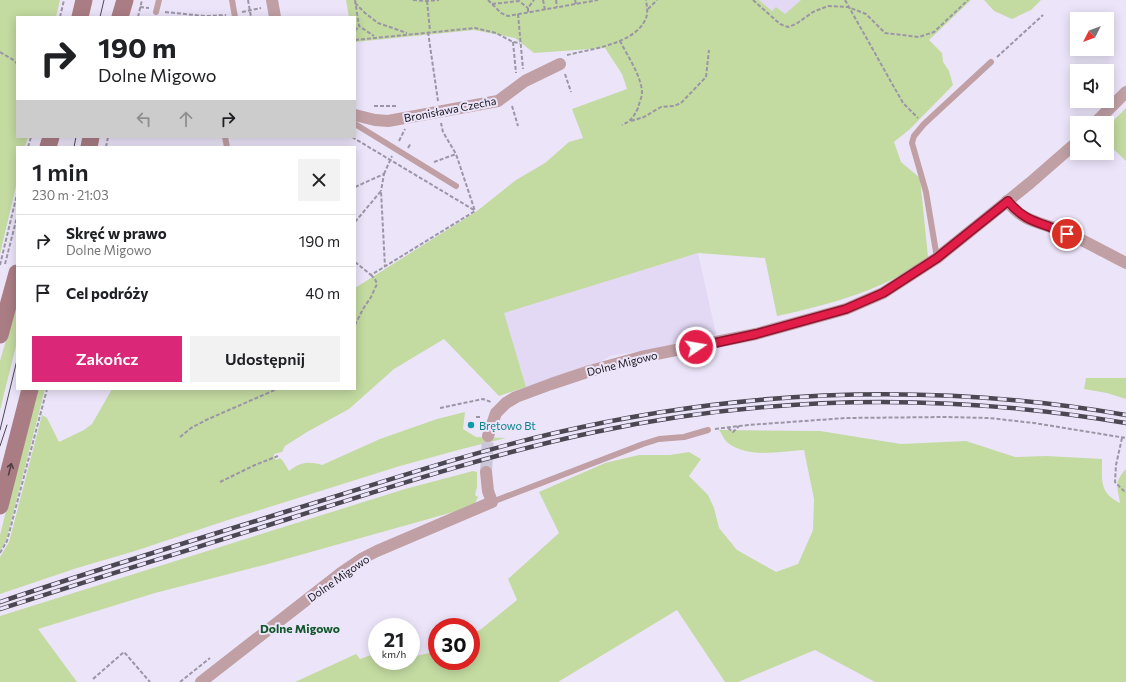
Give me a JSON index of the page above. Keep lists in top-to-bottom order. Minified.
{"streets":{"street":["Bronisława Czecha","Dolne Migowo"]},"districts":["Dolne Migowo"],"places":["Brętowo Bt"],"north":"bottom left","page":{"turn":["190 m","Dolne Migowo"],"heading":["1 min","230 m · 21:03"],"list":[{"name":"Skręć w prawo","note":"Dolne Migowo","value":"190 m"},{"name":"Cel podróży","value":"40 m"}],"buttons":["Zakończ","Udostępnij"],"speed":"21 km/h","limit":"30"}}
